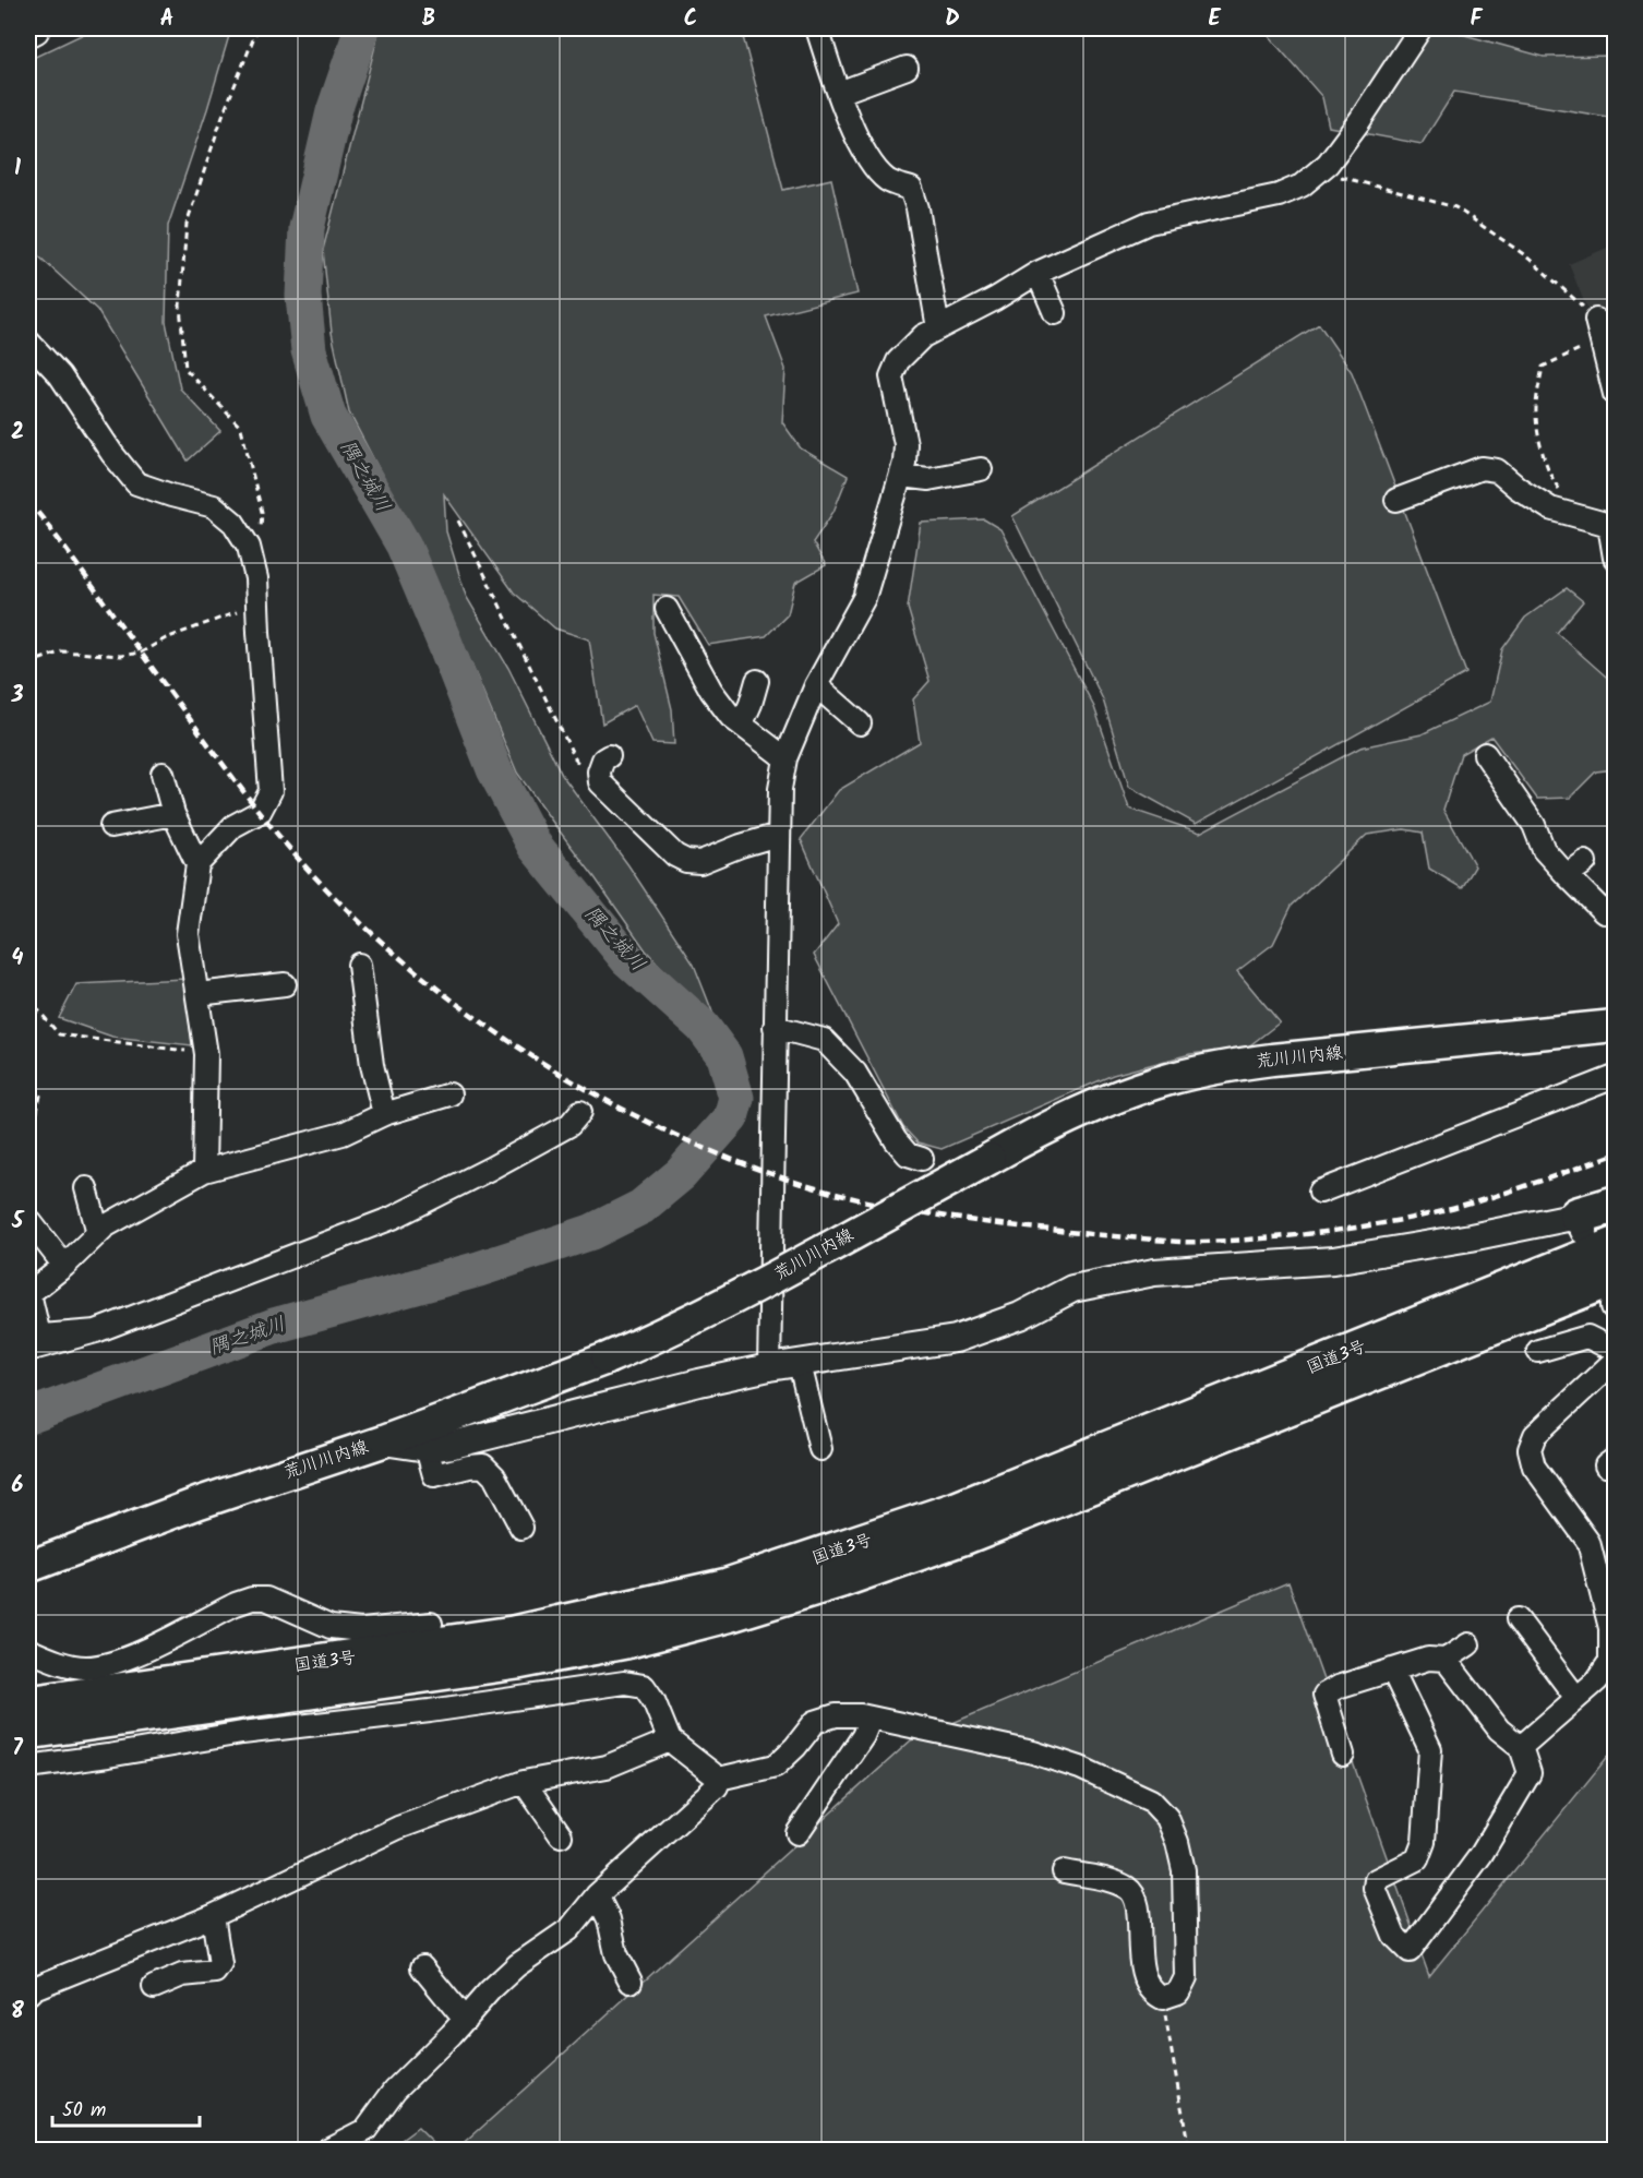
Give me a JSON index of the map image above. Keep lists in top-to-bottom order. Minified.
{"streets":{"highway":["国道3号"],"main road":["荒川川内線"]},"water":["隅之城川"],"scale_bar":"50 m","grid":{"columns":["A","B","C","D","E","F"],"rows":["1","2","3","4","5","6","7","8"]}}
